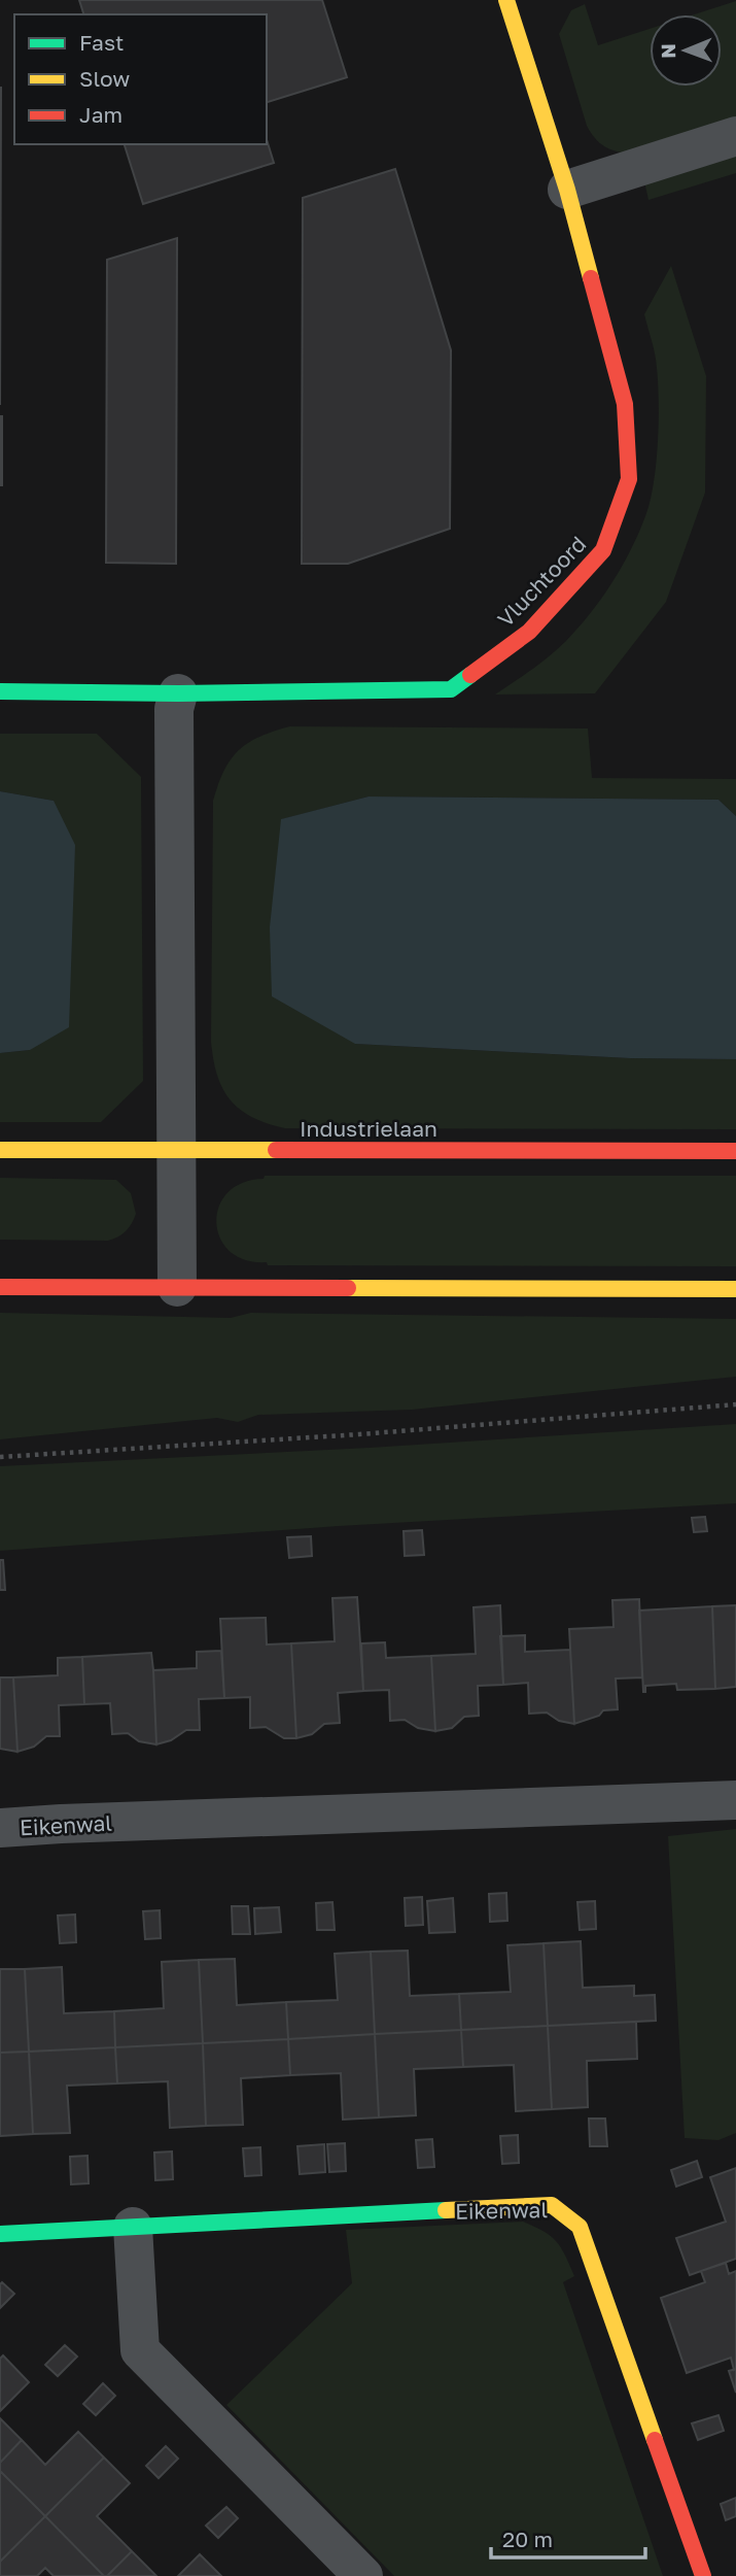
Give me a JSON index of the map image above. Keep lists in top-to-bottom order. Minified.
{"streets":{"street":["Vluchtoord","Industrielaan","Eikenwal"]},"legend":["Fast","Slow","Jam"],"scale_bar":"20 m","north":"left"}
